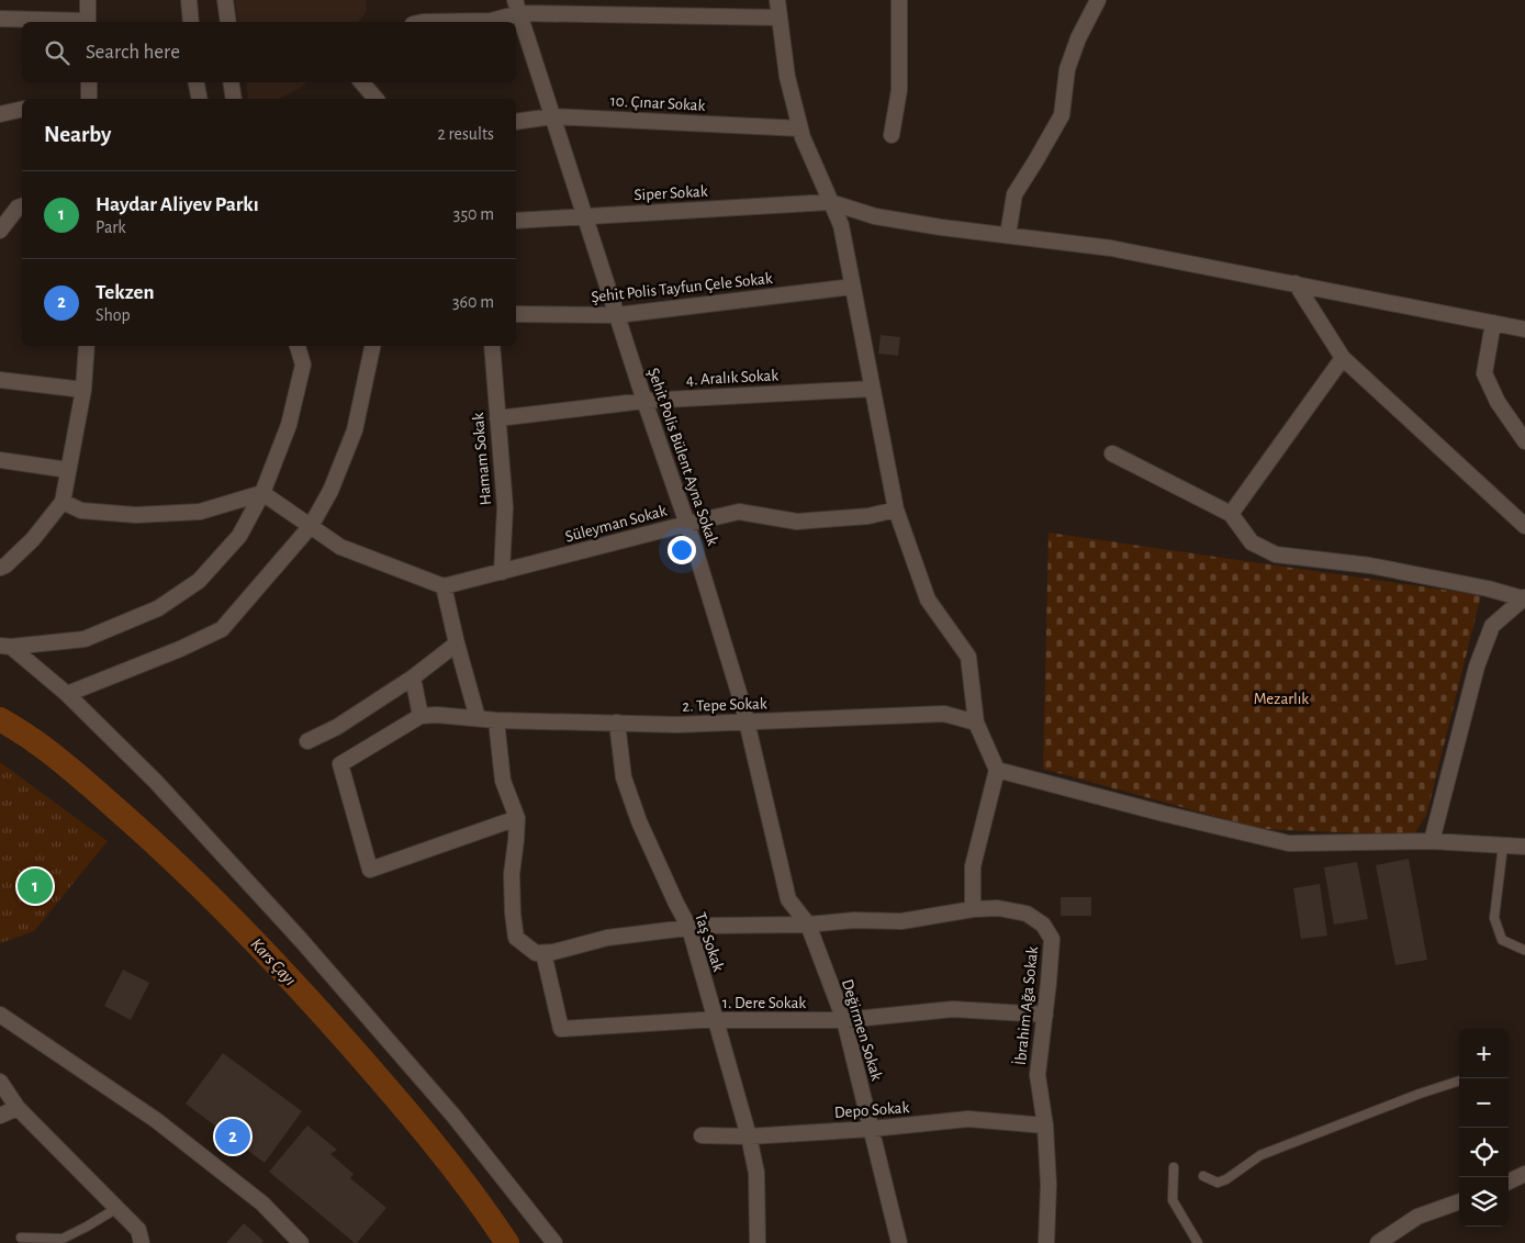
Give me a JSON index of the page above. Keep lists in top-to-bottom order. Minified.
{"streets":{"street":["10. Çınar Sokak","Siper Sokak","Şehit Polis Tayfun Çele Sokak","4. Aralık Sokak","Şehit Polis Bülent Ayna Sokak","Hamam Sokak","Süleyman Sokak","2. Tepe Sokak","Taş Sokak","1. Dere Sokak","İbrahim Ağa Sokak","Değirmen Sokak","Depo Sokak"]},"crossings":[["10. Çınar Sokak","Şehit Polis Bülent Ayna Sokak"],["Siper Sokak","Şehit Polis Bülent Ayna Sokak"],["Şehit Polis Tayfun Çele Sokak","Şehit Polis Bülent Ayna Sokak"],["4. Aralık Sokak","Şehit Polis Bülent Ayna Sokak"],["4. Aralık Sokak","Hamam Sokak"],["Şehit Polis Bülent Ayna Sokak","Süleyman Sokak"],["Şehit Polis Bülent Ayna Sokak","2. Tepe Sokak"],["Şehit Polis Bülent Ayna Sokak","İbrahim Ağa Sokak"],["Şehit Polis Bülent Ayna Sokak","Değirmen Sokak"],["Hamam Sokak","Süleyman Sokak"],["2. Tepe Sokak","Taş Sokak"],["Taş Sokak","1. Dere Sokak"],["Taş Sokak","İbrahim Ağa Sokak"],["Taş Sokak","Depo Sokak"],["1. Dere Sokak","İbrahim Ağa Sokak"],["1. Dere Sokak","Değirmen Sokak"],["İbrahim Ağa Sokak","Değirmen Sokak"],["İbrahim Ağa Sokak","Depo Sokak"],["Değirmen Sokak","Depo Sokak"]],"water":["Kars Çayı"],"parks":["Mezarlık"],"page":{"search":"Search here","heading":["Nearby","2 results"],"list":[{"mark":"1","name":"Haydar Aliyev Parkı","note":"Park","value":"350 m"},{"mark":"2","name":"Tekzen","note":"Shop","value":"360 m"}],"pins":["1","2"],"map_buttons":["+","−"]}}
